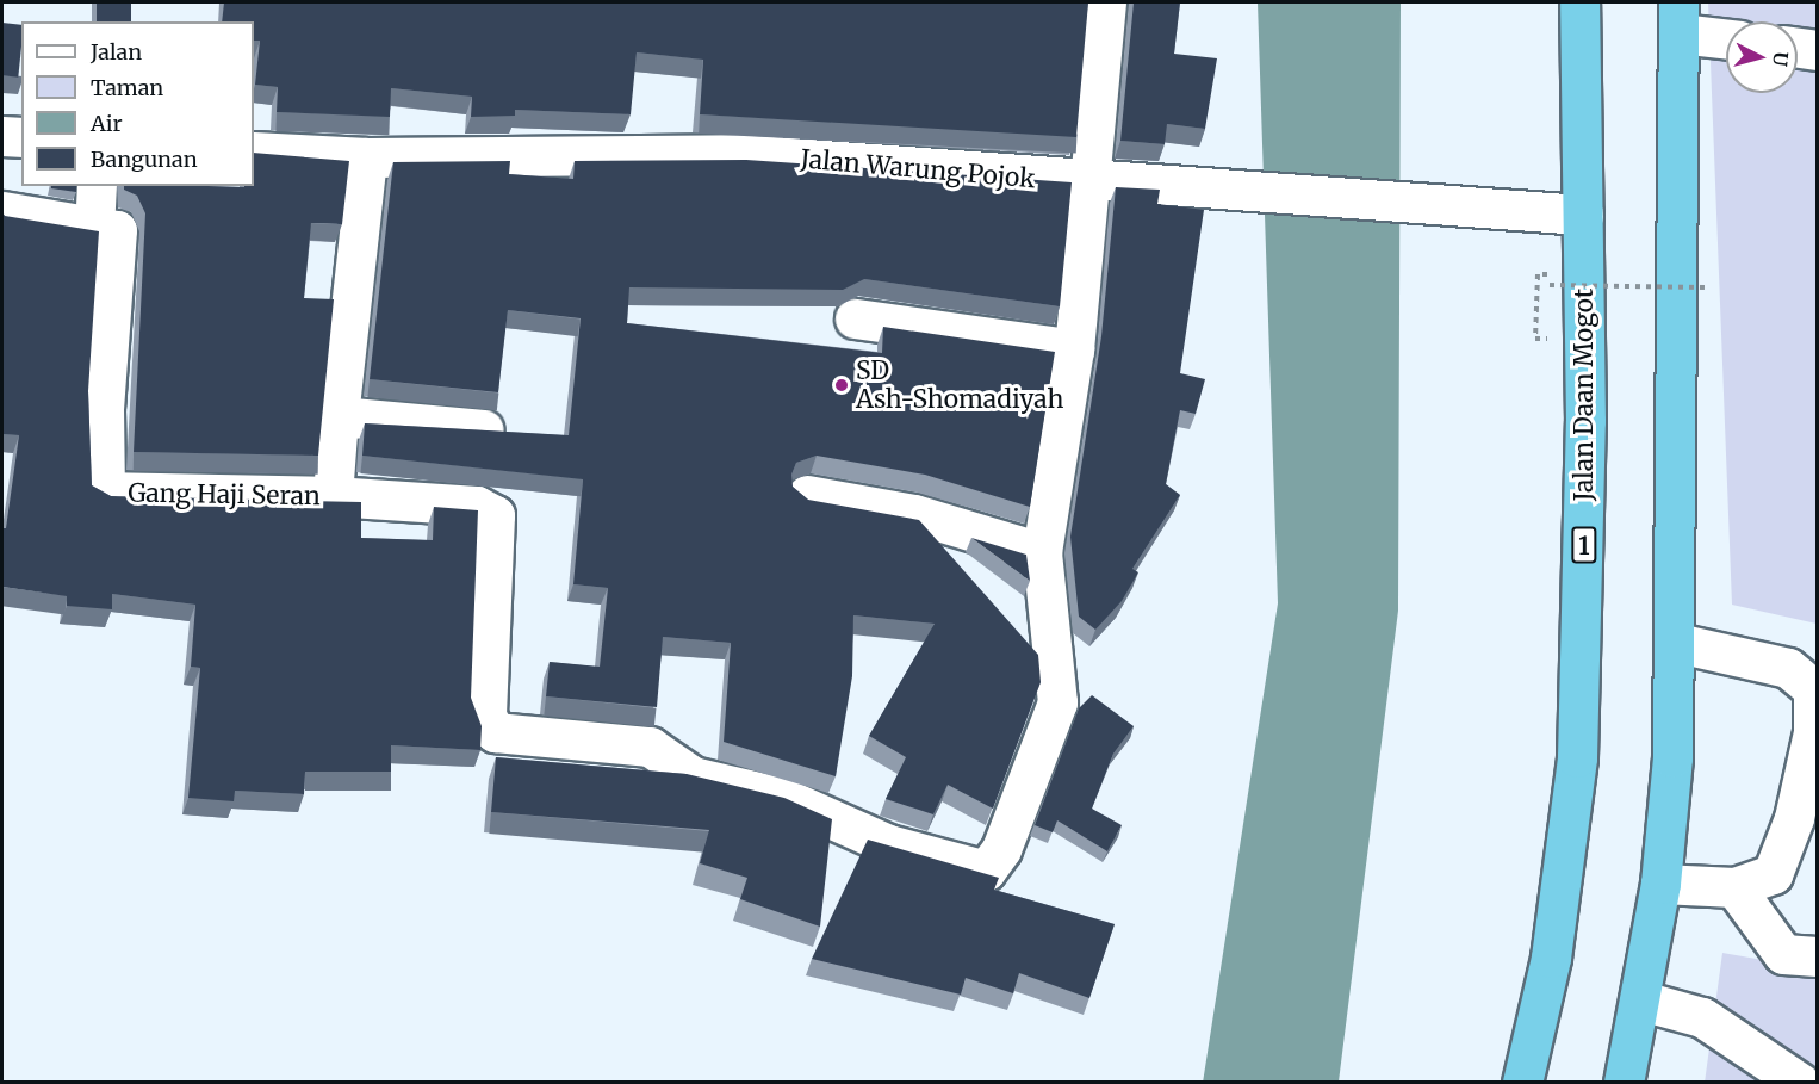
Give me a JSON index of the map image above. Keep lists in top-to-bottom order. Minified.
{"streets":{"highway":["Jalan Daan Mogot","1"],"street":["Jalan Warung Pojok","Gang Haji Seran"]},"crossings":[["Jalan Warung Pojok","Jalan Daan Mogot"],["Jalan Warung Pojok","Gang Haji Seran"]],"places":["SD Ash-Shomadiyah"],"legend":["Jalan","Taman","Air","Bangunan"],"north":"right"}
